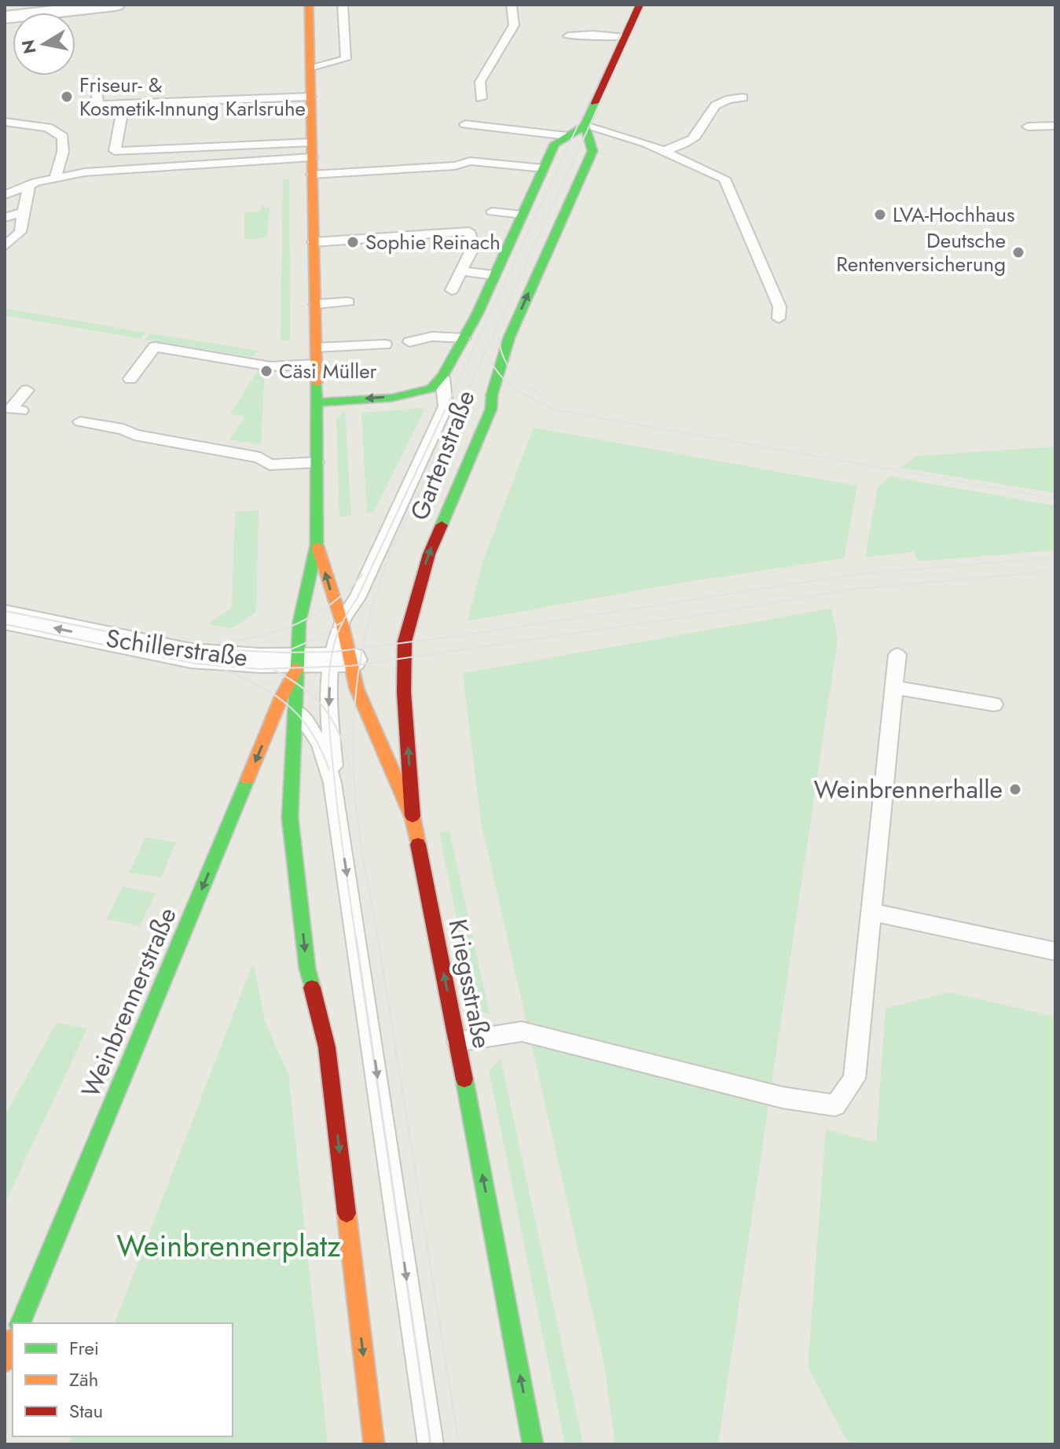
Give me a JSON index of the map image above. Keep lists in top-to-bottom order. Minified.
{"streets":{"street":["Gartenstraße","Schillerstraße","Kriegsstraße","Weinbrennerstraße"]},"crossings":[["Gartenstraße","Kriegsstraße"],["Schillerstraße","Kriegsstraße"]],"one_way":["Schillerstraße","Kriegsstraße","Weinbrennerstraße"],"parks":["Weinbrennerplatz"],"places":["Friseur- & Kosmetik-Innung Karlsruhe","LVA-Hochhaus","Sophie Reinach","Deutsche Rentenversicherung","Cäsi Müller","Weinbrennerhalle"],"legend":["Frei","Zäh","Stau"],"north":"left"}
